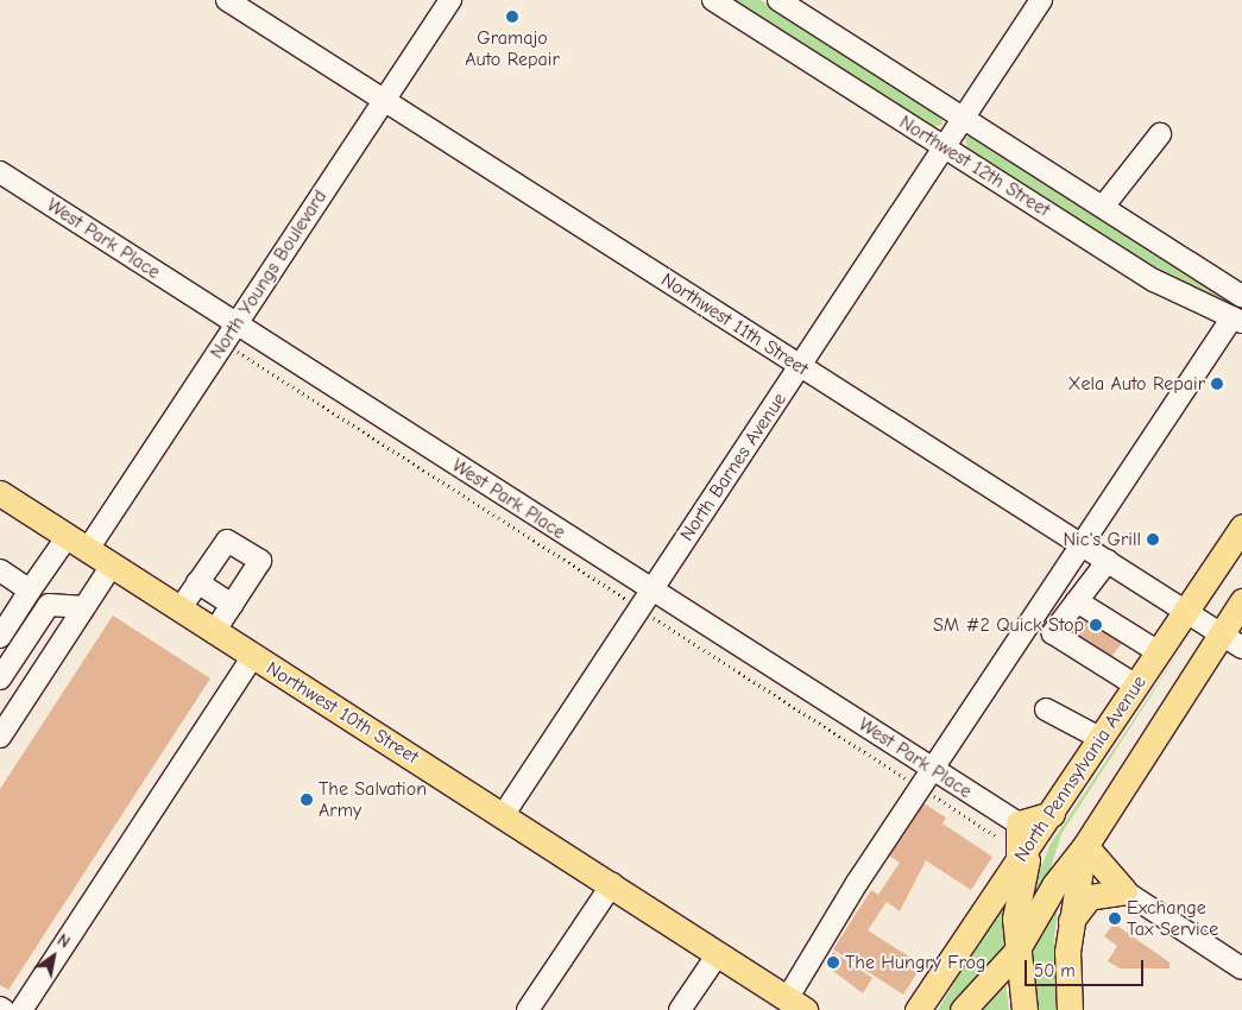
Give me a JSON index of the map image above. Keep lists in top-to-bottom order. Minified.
{"streets":{"main road":["Northwest 10th Street","North Pennsylvania Avenue"],"street":["Northwest 12th Street","West Park Place","North Youngs Boulevard","Northwest 11th Street","North Barnes Avenue"]},"crossings":[["Northwest 12th Street","North Barnes Avenue"],["West Park Place","North Youngs Boulevard"],["West Park Place","North Barnes Avenue"],["West Park Place","North Pennsylvania Avenue"],["North Youngs Boulevard","Northwest 11th Street"],["North Youngs Boulevard","Northwest 10th Street"],["Northwest 11th Street","North Barnes Avenue"],["Northwest 11th Street","North Pennsylvania Avenue"],["North Barnes Avenue","Northwest 10th Street"]],"places":["Gramajo Auto Repair","Xela Auto Repair","Nic's Grill","SM #2 Quick Stop","The Salvation Army","Exchange Tax Service","The Hungry Frog"],"scale_bar":"50 m","north":"top right"}
